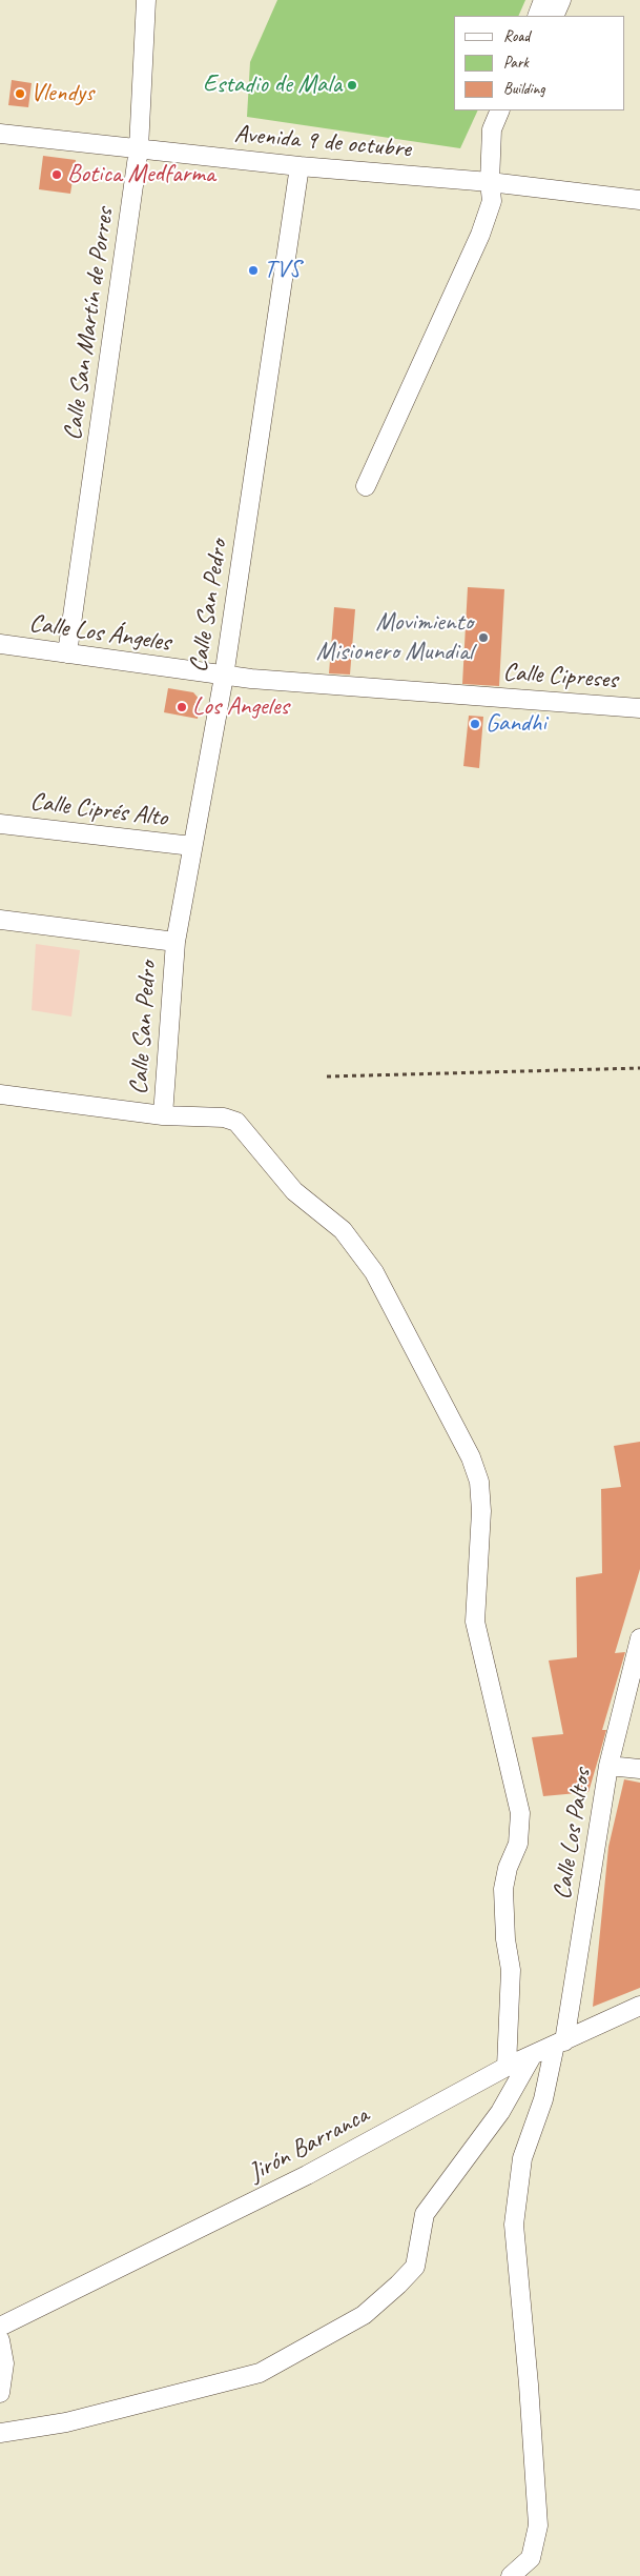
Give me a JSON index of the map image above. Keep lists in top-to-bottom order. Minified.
{"streets":{"street":["Avenida 9 de octubre","Calle San Martín de Porres","Calle San Pedro","Calle Los Ángeles","Calle Cipreses","Calle Ciprés Alto","Calle Los Paltos","Jirón Barranca"]},"crossings":[["Avenida 9 de octubre","Calle San Martín de Porres"],["Avenida 9 de octubre","Calle San Pedro"],["Calle San Martín de Porres","Calle Los Ángeles"],["Calle San Pedro","Calle Los Ángeles"],["Calle San Pedro","Calle Cipreses"],["Calle San Pedro","Calle Ciprés Alto"],["Calle Los Ángeles","Calle Cipreses"],["Calle Los Paltos","Jirón Barranca"]],"places":["Estadio de Mala","Vlendys","Botica Medfarma","TVS","Movimiento Misionero Mundial","Los Angeles","Gandhi"],"legend":["Road","Park","Building"]}
